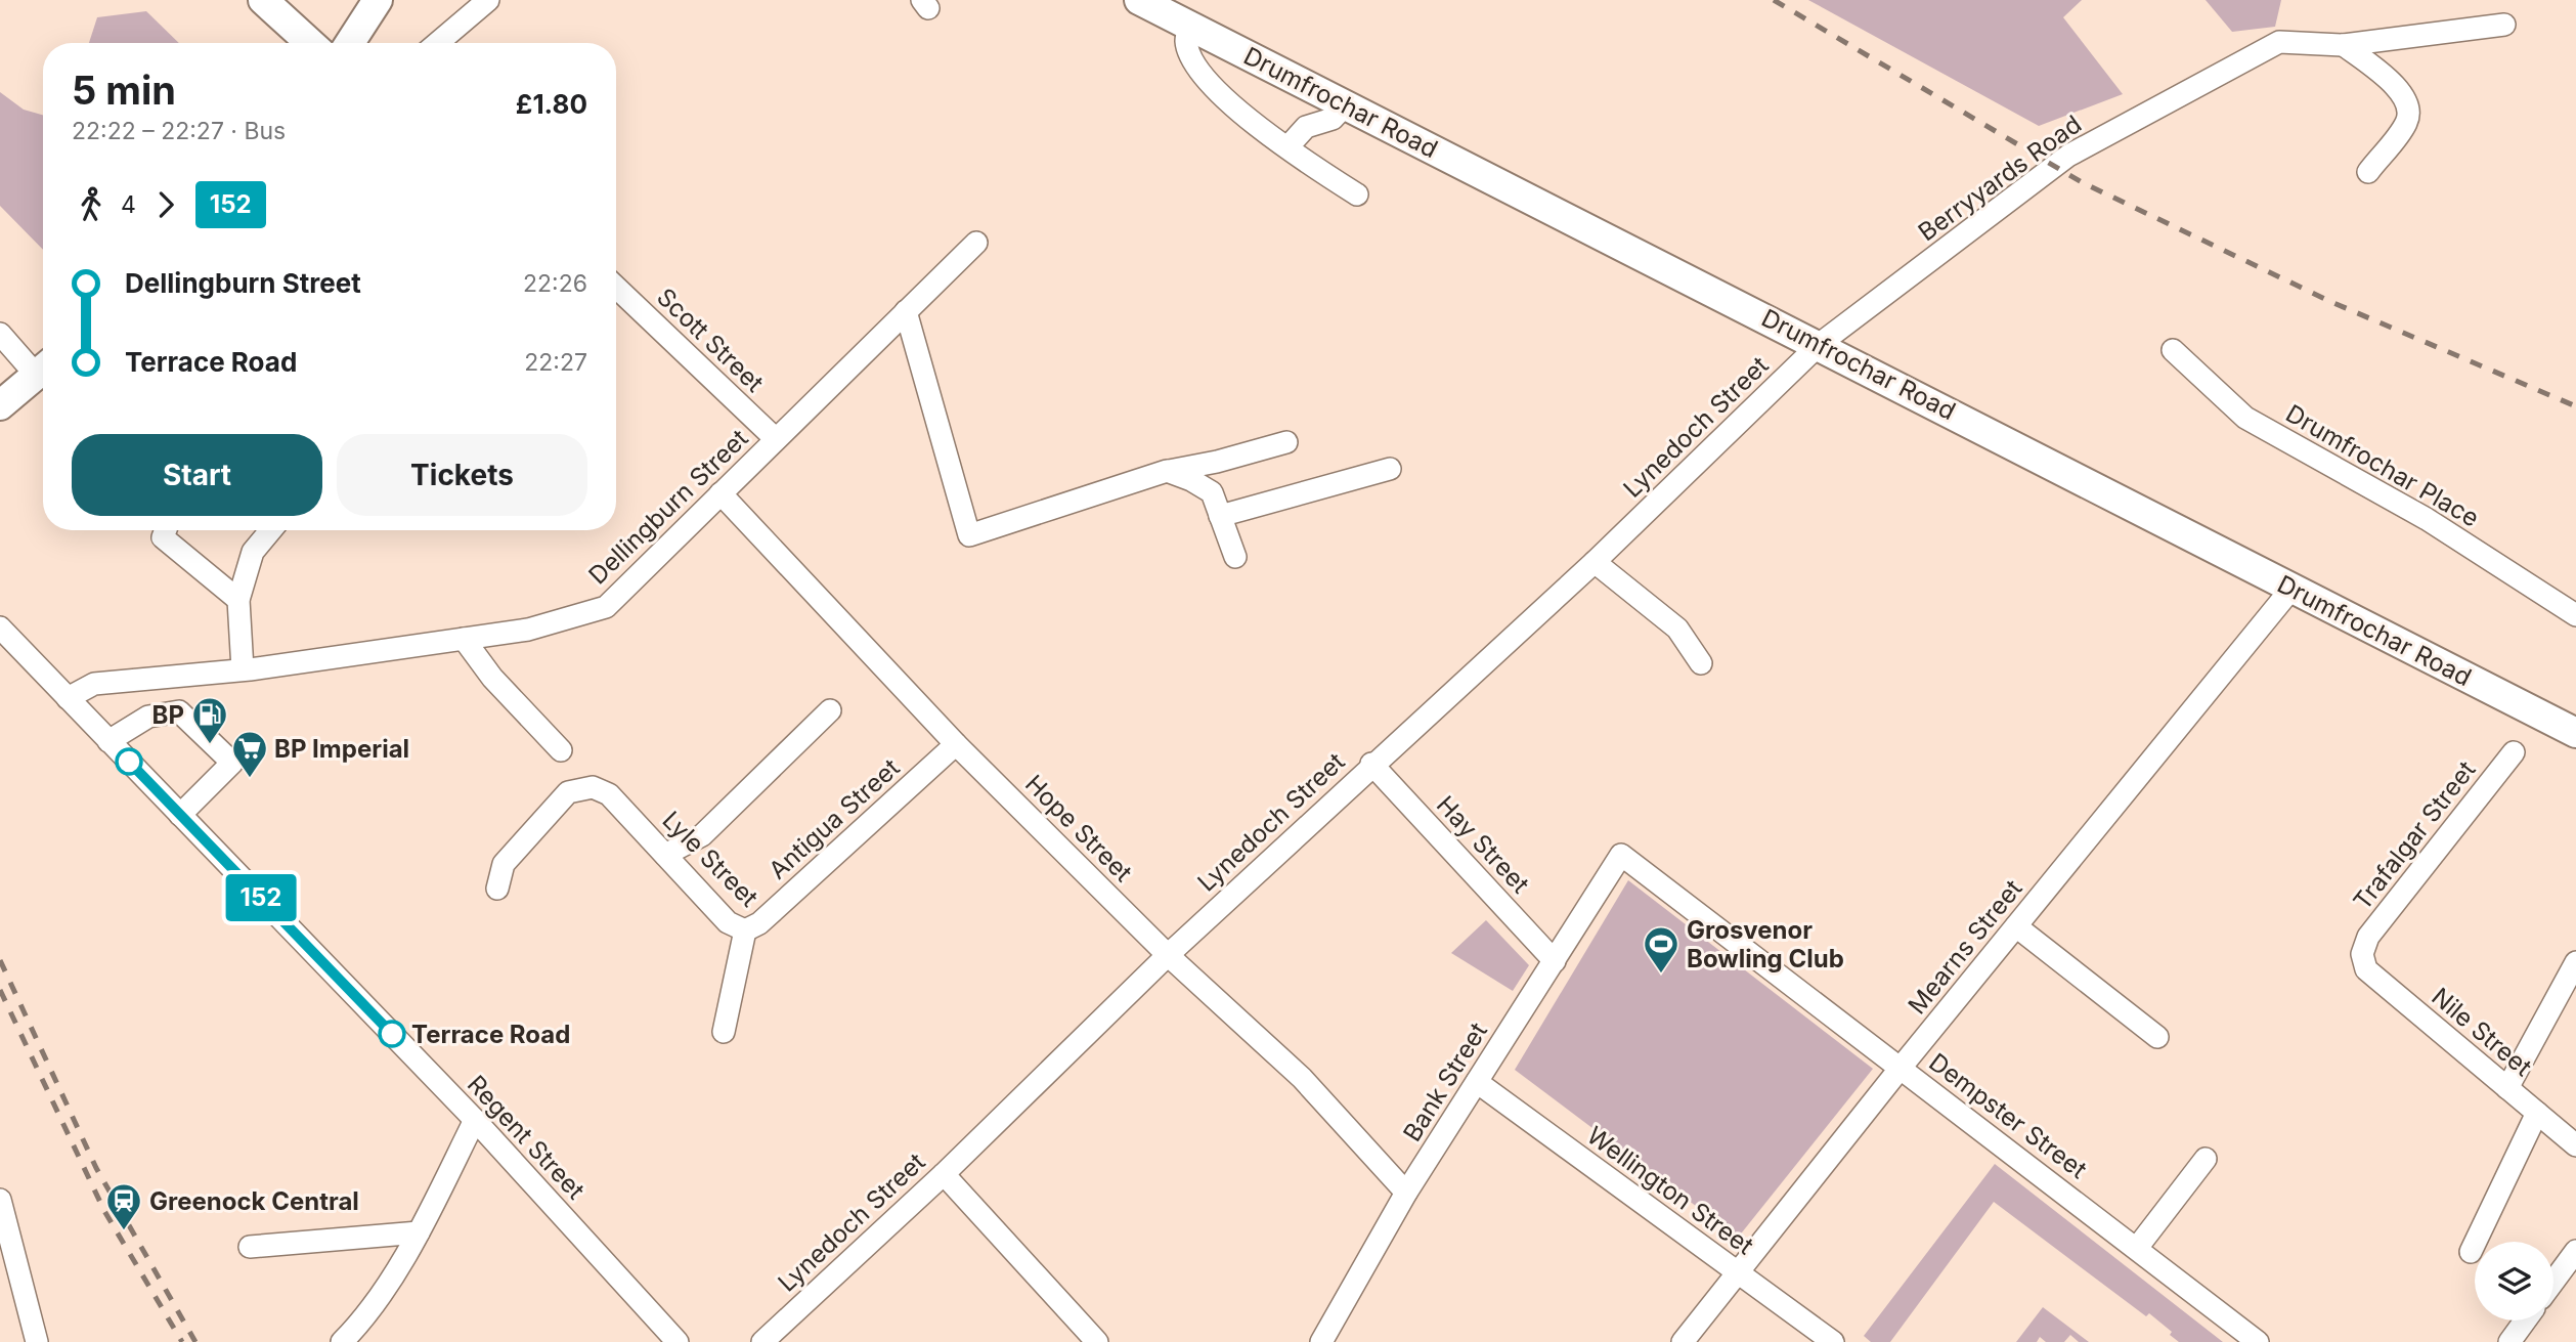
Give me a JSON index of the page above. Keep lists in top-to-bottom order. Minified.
{"streets":{"main road":["Drumfrochar Road"],"street":["Berryyards Road","Scott Street","Lynedoch Street","Drumfrochar Place","Dellingburn Street","Antigua Street","Hope Street","Trafalgar Street","Hay Street","Lyle Street","Mearns Street","Nile Street","Bank Street","Dempster Street","Regent Street","Wellington Street"]},"crossings":[["Drumfrochar Road","Berryyards Road"],["Drumfrochar Road","Lynedoch Street"],["Drumfrochar Road","Mearns Street"],["Berryyards Road","Lynedoch Street"],["Scott Street","Dellingburn Street"],["Lynedoch Street","Hope Street"],["Lynedoch Street","Hay Street"],["Dellingburn Street","Hope Street"],["Dellingburn Street","Regent Street"],["Antigua Street","Hope Street"],["Antigua Street","Lyle Street"],["Hope Street","Bank Street"],["Trafalgar Street","Nile Street"],["Hay Street","Bank Street"],["Mearns Street","Dempster Street"],["Mearns Street","Wellington Street"],["Bank Street","Dempster Street"],["Bank Street","Wellington Street"]],"places":{"fuel station":["BP"],"supermarket":["BP Imperial"],"sports":["Grosvenor Bowling Club"],"other":["Terrace Road"],"station":["Greenock Central"]},"lines":["bus line 152"],"page":{"on_map":"152","heading":["5 min","22:22 – 22:27 · Bus","£1.80"],"legs":["4","152"],"list":[{"name":"Dellingburn Street","value":"22:26"},{"name":"Terrace Road","value":"22:27"}],"buttons":["Start","Tickets"]}}
